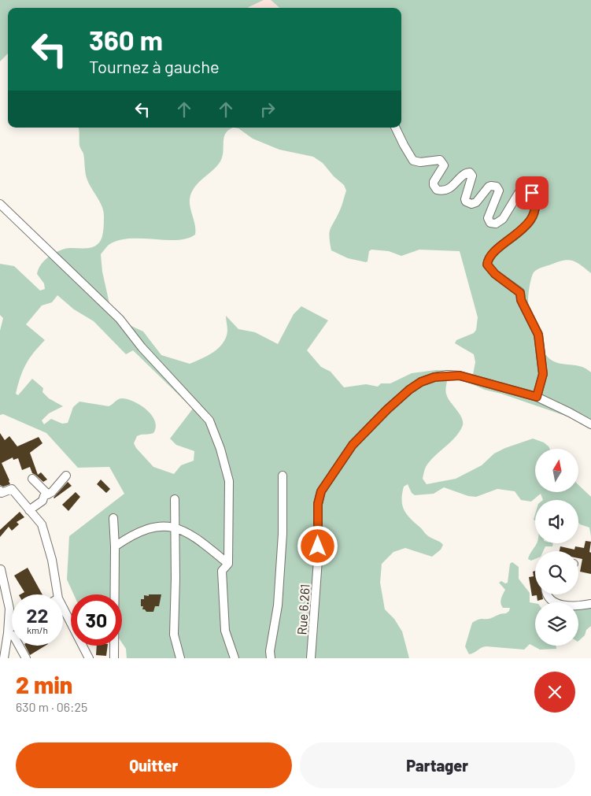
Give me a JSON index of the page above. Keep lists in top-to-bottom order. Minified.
{"streets":{"street":["Rue 6.261"]},"north":"top","page":{"turn":["360 m","Tournez à gauche"],"speed":"22 km/h","limit":"30","heading":["2 min","630 m · 06:25"],"buttons":["Quitter","Partager"]}}
